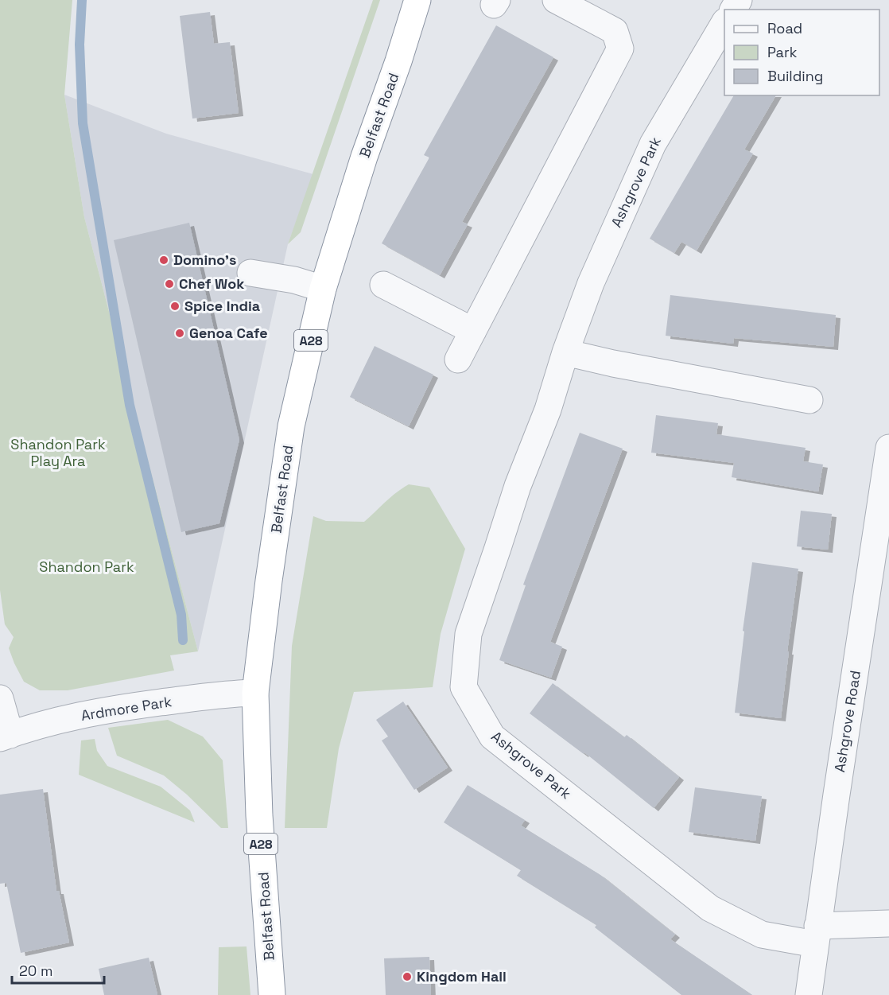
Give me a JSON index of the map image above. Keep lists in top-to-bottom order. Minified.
{"streets":{"highway":["Belfast Road","A28"],"street":["Ashgrove Park","Ardmore Park","Ashgrove Road"]},"crossings":[["Belfast Road","Ardmore Park"],["Ashgrove Park","Ashgrove Road"]],"parks":["Shandon Park Play Ara","Shandon Park"],"places":["Domino's","Chef Wok","Spice India","Genoa Cafe","Kingdom Hall"],"legend":["Road","Park","Building"],"scale_bar":"20 m"}
